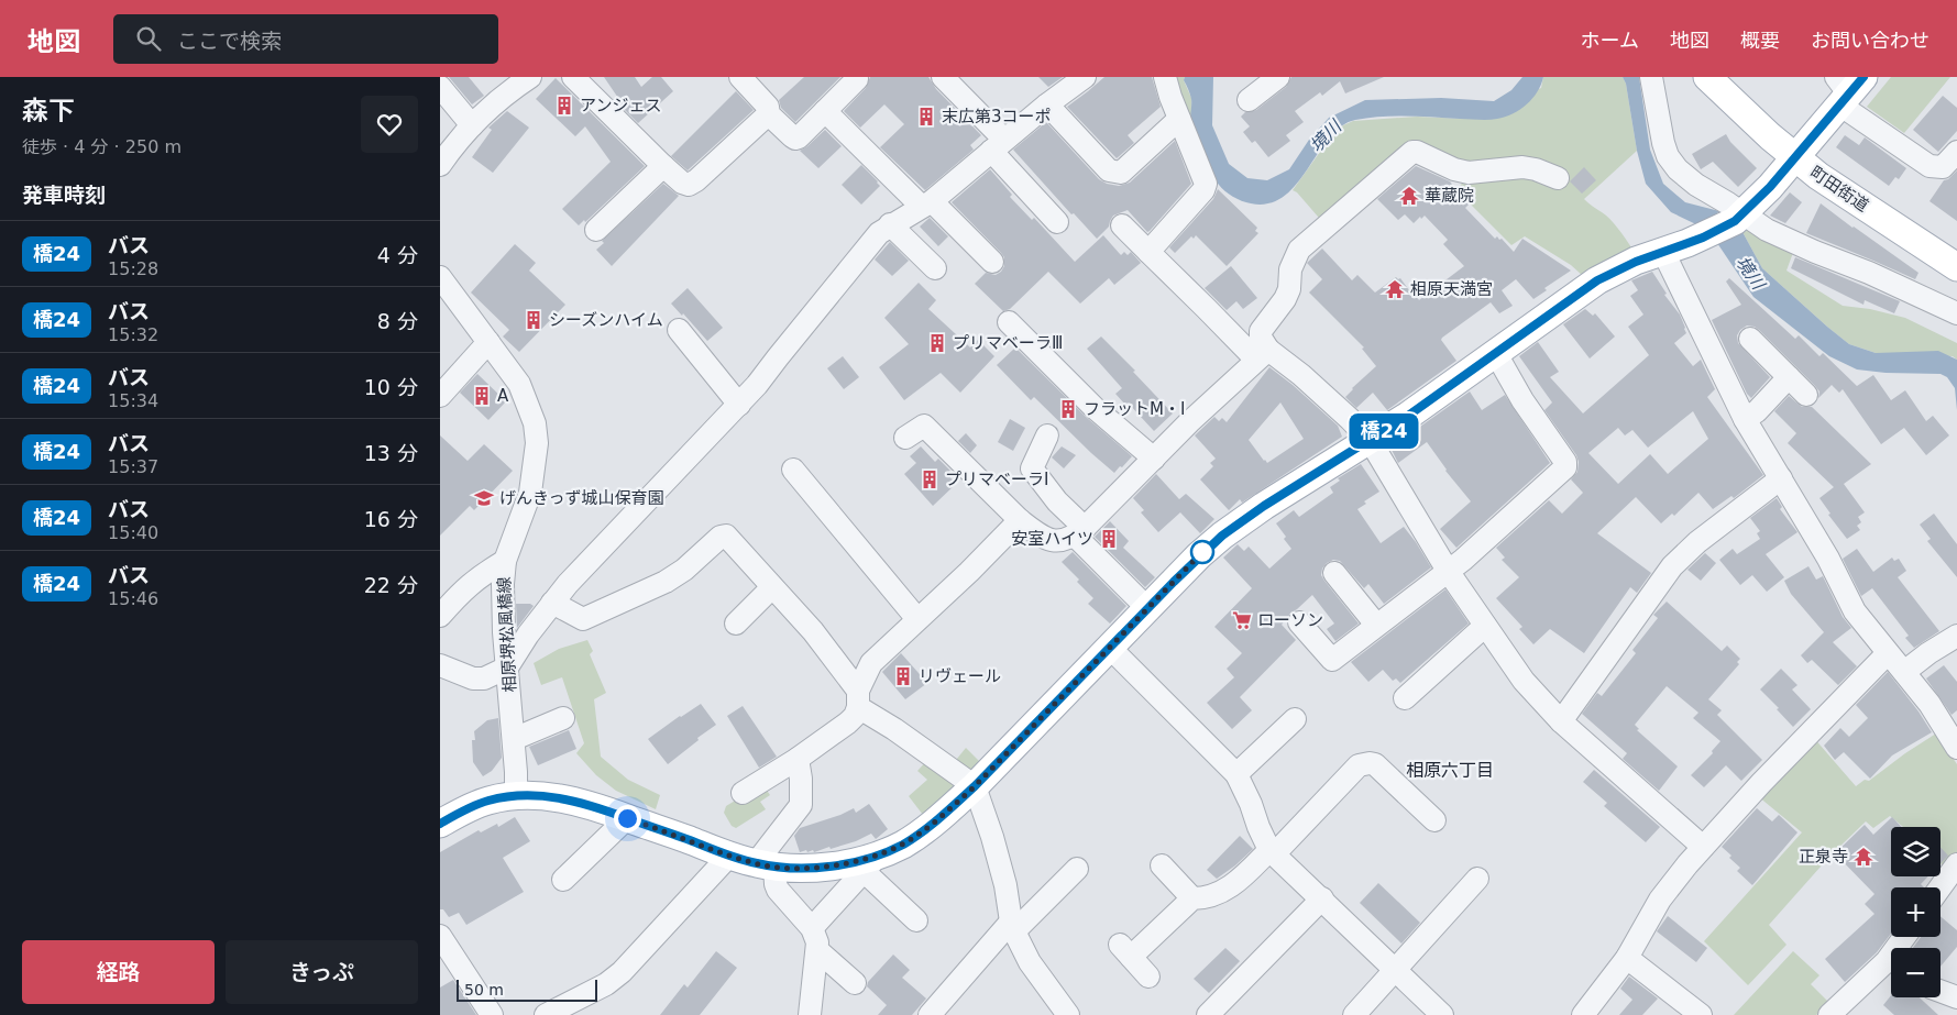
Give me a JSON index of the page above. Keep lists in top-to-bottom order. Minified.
{"streets":{"main road":["町田街道"],"street":["相原堺松風橋線"]},"districts":["相原六丁目"],"water":["境川"],"places":{"building":["アンジェス","末広第3コーポ","シーズンハイム","プリマベーラⅢ","A","フラットM・I","プリマベーラⅠ","安室ハイツ","リヴェール"],"temple":["華蔵院","相原天満宮","正泉寺"],"school or university":["げんきっず城山保育園"],"supermarket":["ローソン"]},"lines":["bus line 橋24"],"scale_bar":"50 m","page":{"header":"地図","search":"ここで検索","nav":["ホーム","地図","概要","お問い合わせ"],"heading":[["森下","徒歩 · 4 分 · 250 m"],"発車時刻"],"on_map":"橋24","list":[{"mark":"橋24","name":"バス","note":"15:28","value":"4 分"},{"mark":"橋24","name":"バス","note":"15:32","value":"8 分"},{"mark":"橋24","name":"バス","note":"15:34","value":"10 分"},{"mark":"橋24","name":"バス","note":"15:37","value":"13 分"},{"mark":"橋24","name":"バス","note":"15:40","value":"16 分"},{"mark":"橋24","name":"バス","note":"15:46","value":"22 分"}],"map_buttons":["+","−"],"buttons":["経路","きっぷ"],"scale":"50 m"}}
